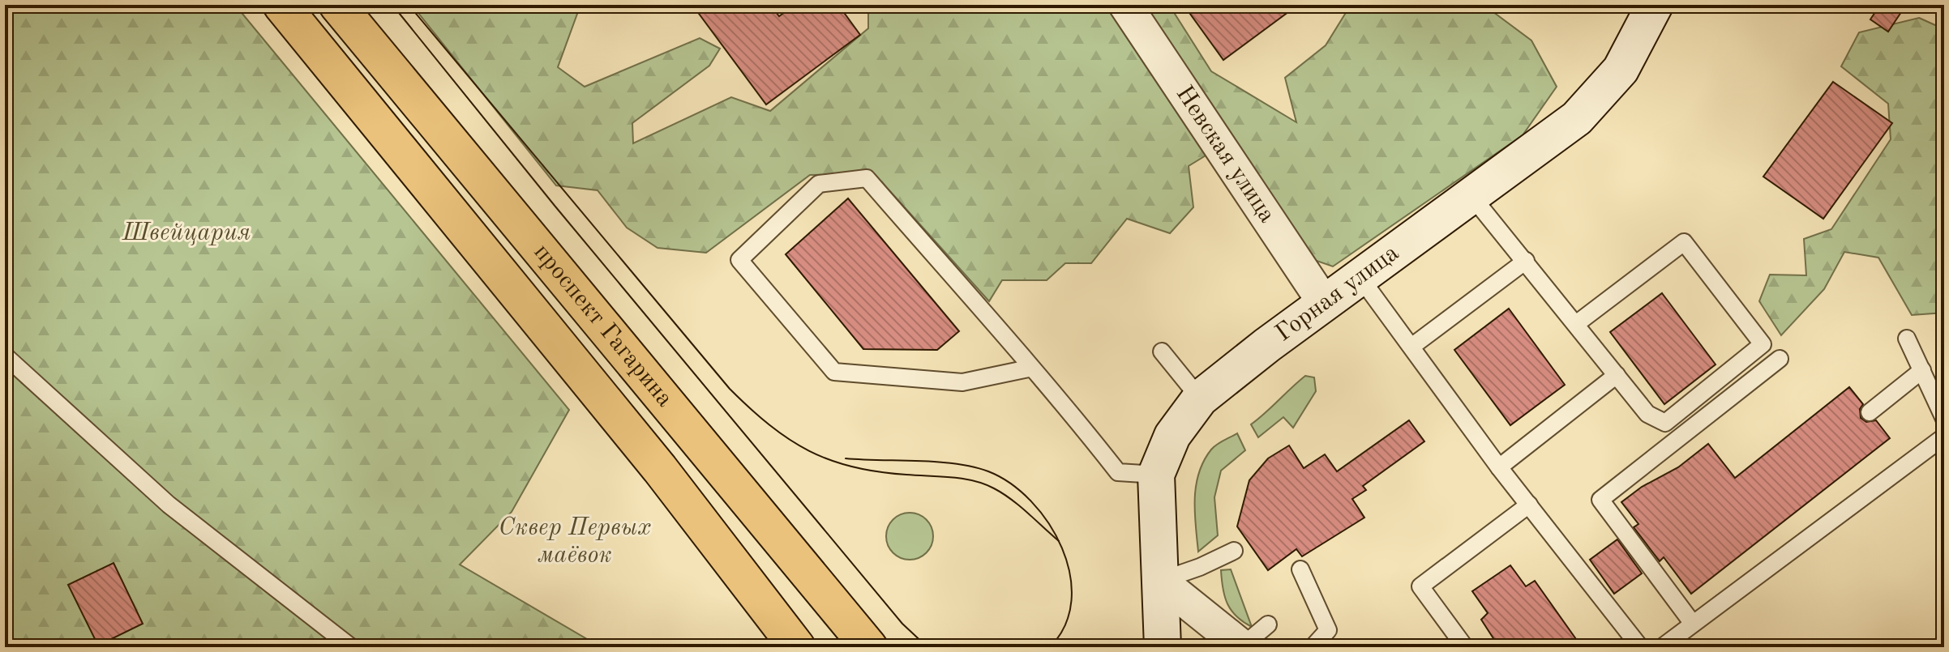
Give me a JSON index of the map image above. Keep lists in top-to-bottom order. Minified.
{"streets":{"main road":["Горная улица","проспект Гагарина"],"street":["Невская улица"]},"crossings":[["Невская улица","Горная улица"]],"parks":["Швейцария","Сквер Первых маёвок"]}
